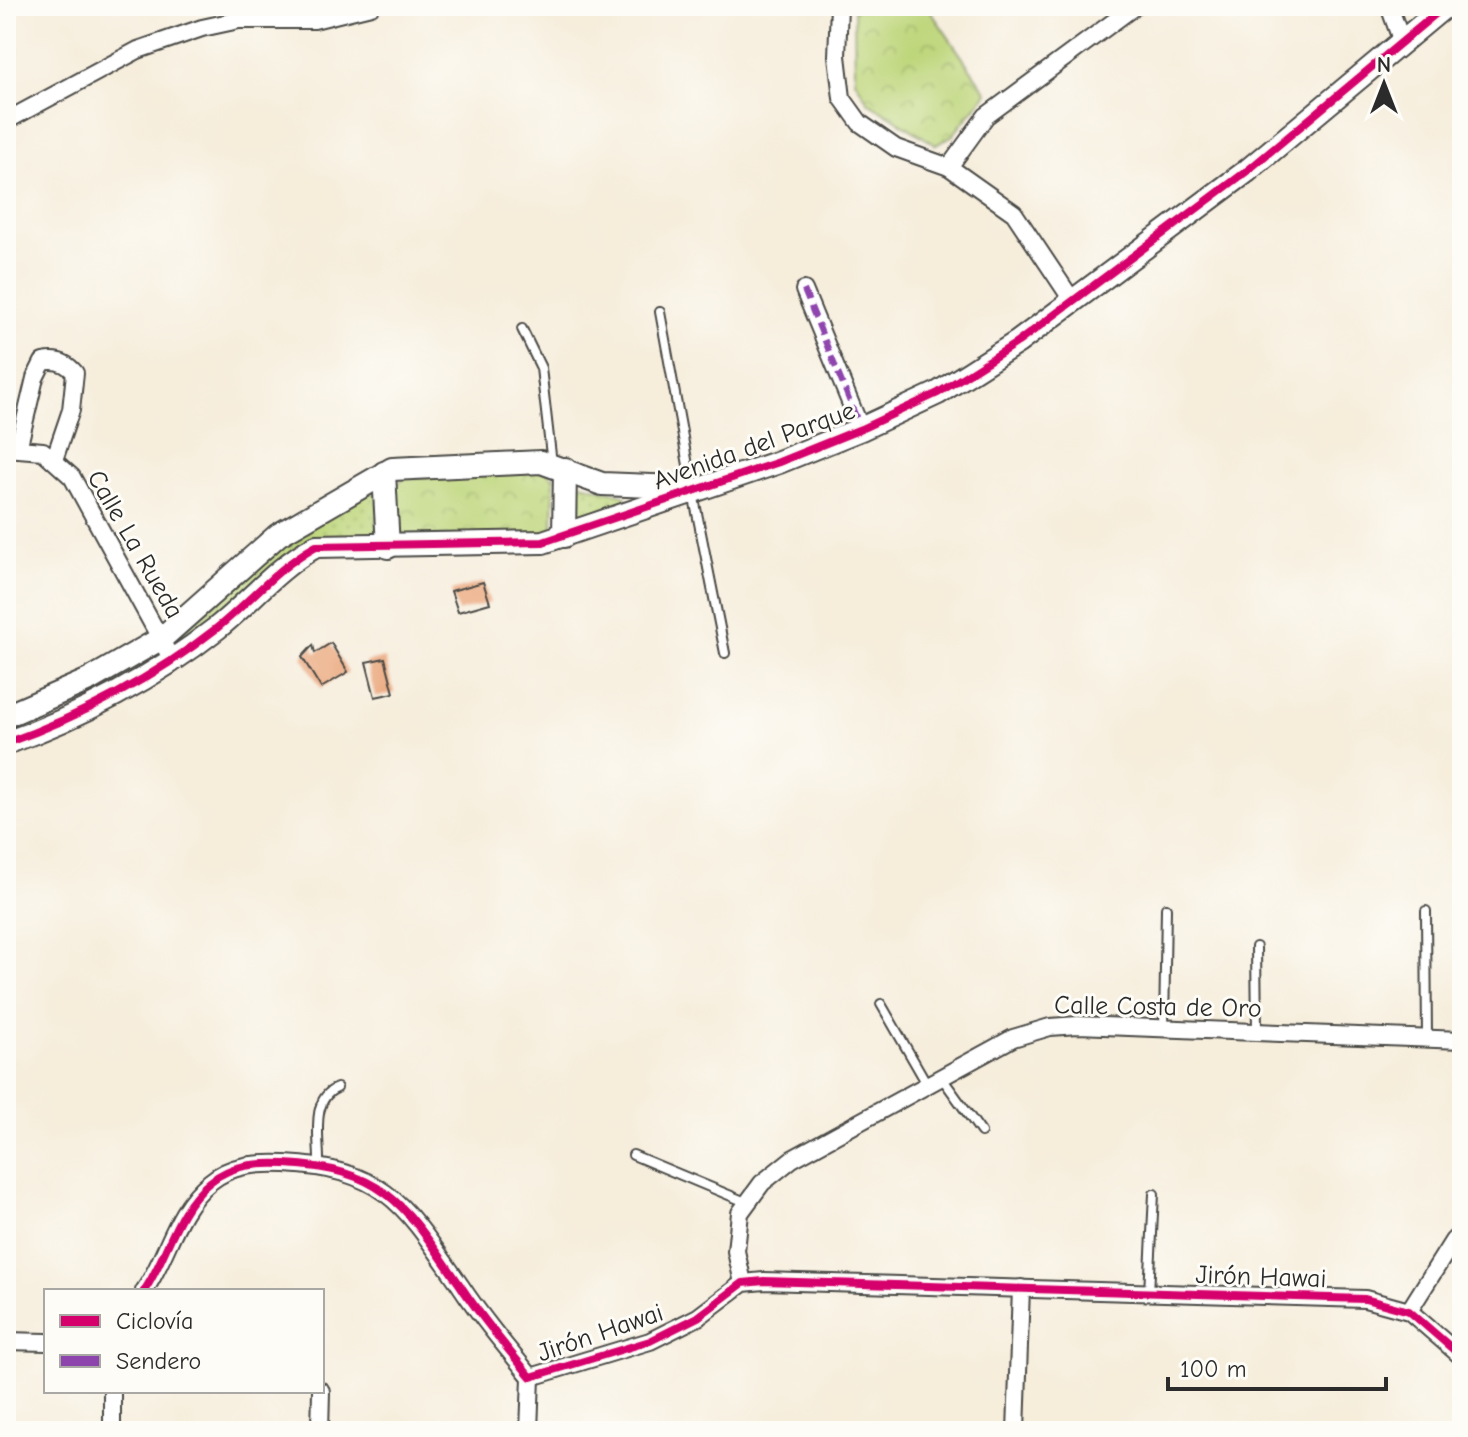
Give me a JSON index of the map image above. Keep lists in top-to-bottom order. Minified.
{"streets":{"street":["Avenida del Parque","Calle La Rueda","Calle Costa de Oro","Jirón Hawai"]},"crossings":[["Avenida del Parque","Calle La Rueda"],["Calle Costa de Oro","Jirón Hawai"]],"legend":["Ciclovía","Sendero"],"scale_bar":"100 m","north":"top"}
